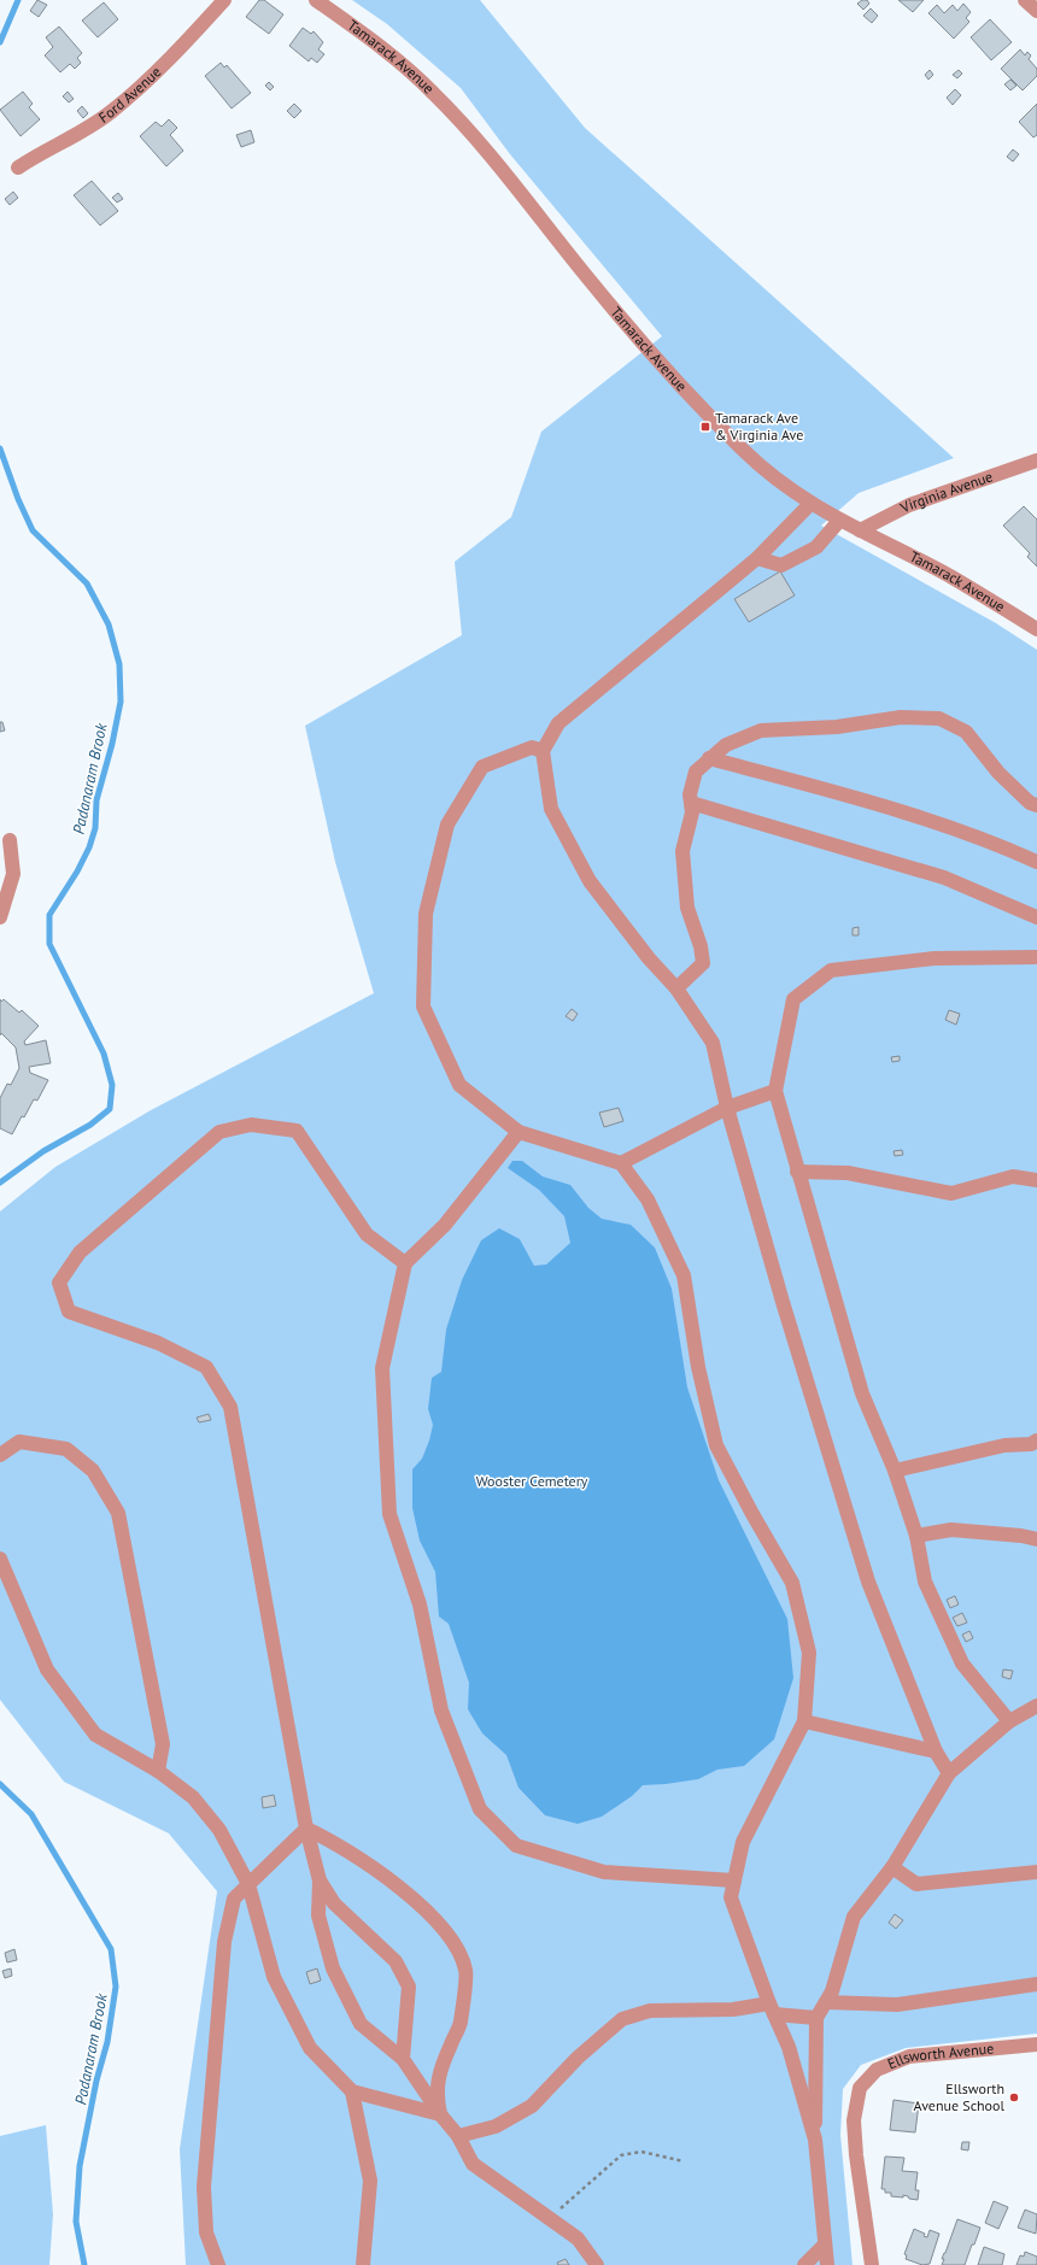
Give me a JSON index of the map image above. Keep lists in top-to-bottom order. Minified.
{"streets":{"street":["Tamarack Avenue","Ford Avenue","Virginia Avenue","Ellsworth Avenue"]},"crossings":[["Tamarack Avenue","Virginia Avenue"]],"water":["Padanaram Brook"],"parks":["Wooster Cemetery"],"places":{"transit":["Tamarack Ave & Virginia Ave"],"other":["Ellsworth Avenue School"]}}
